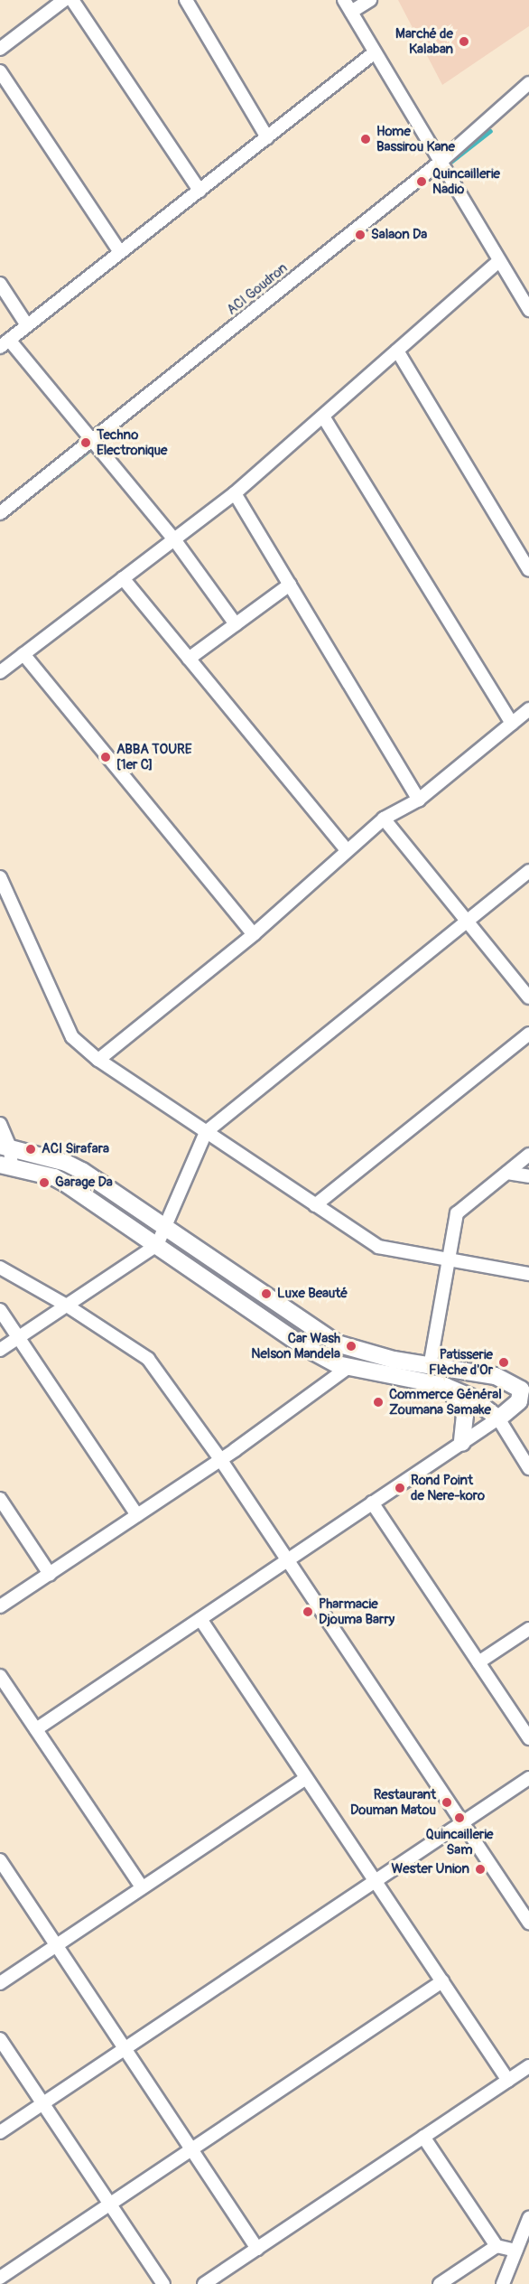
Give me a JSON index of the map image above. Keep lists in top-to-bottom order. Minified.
{"streets":{"street":["ACI Goudron"]},"places":["Marché de Kalaban","Home Bassirou Kane","Quincaillerie Nadio","Salaon Da","Techno Electronique","ABBA TOURE [1er C]","ACI Sirafara","Garage Da","Luxe Beauté","Car Wash Nelson Mandela","Patisserie Flèche d'Or","Commerce Général Zoumana Samake","Rond Point de Nere-koro","Pharmacie Djouma Barry","Restaurant Douman Matou","Quincaillerie Sam","Wester Union"]}
